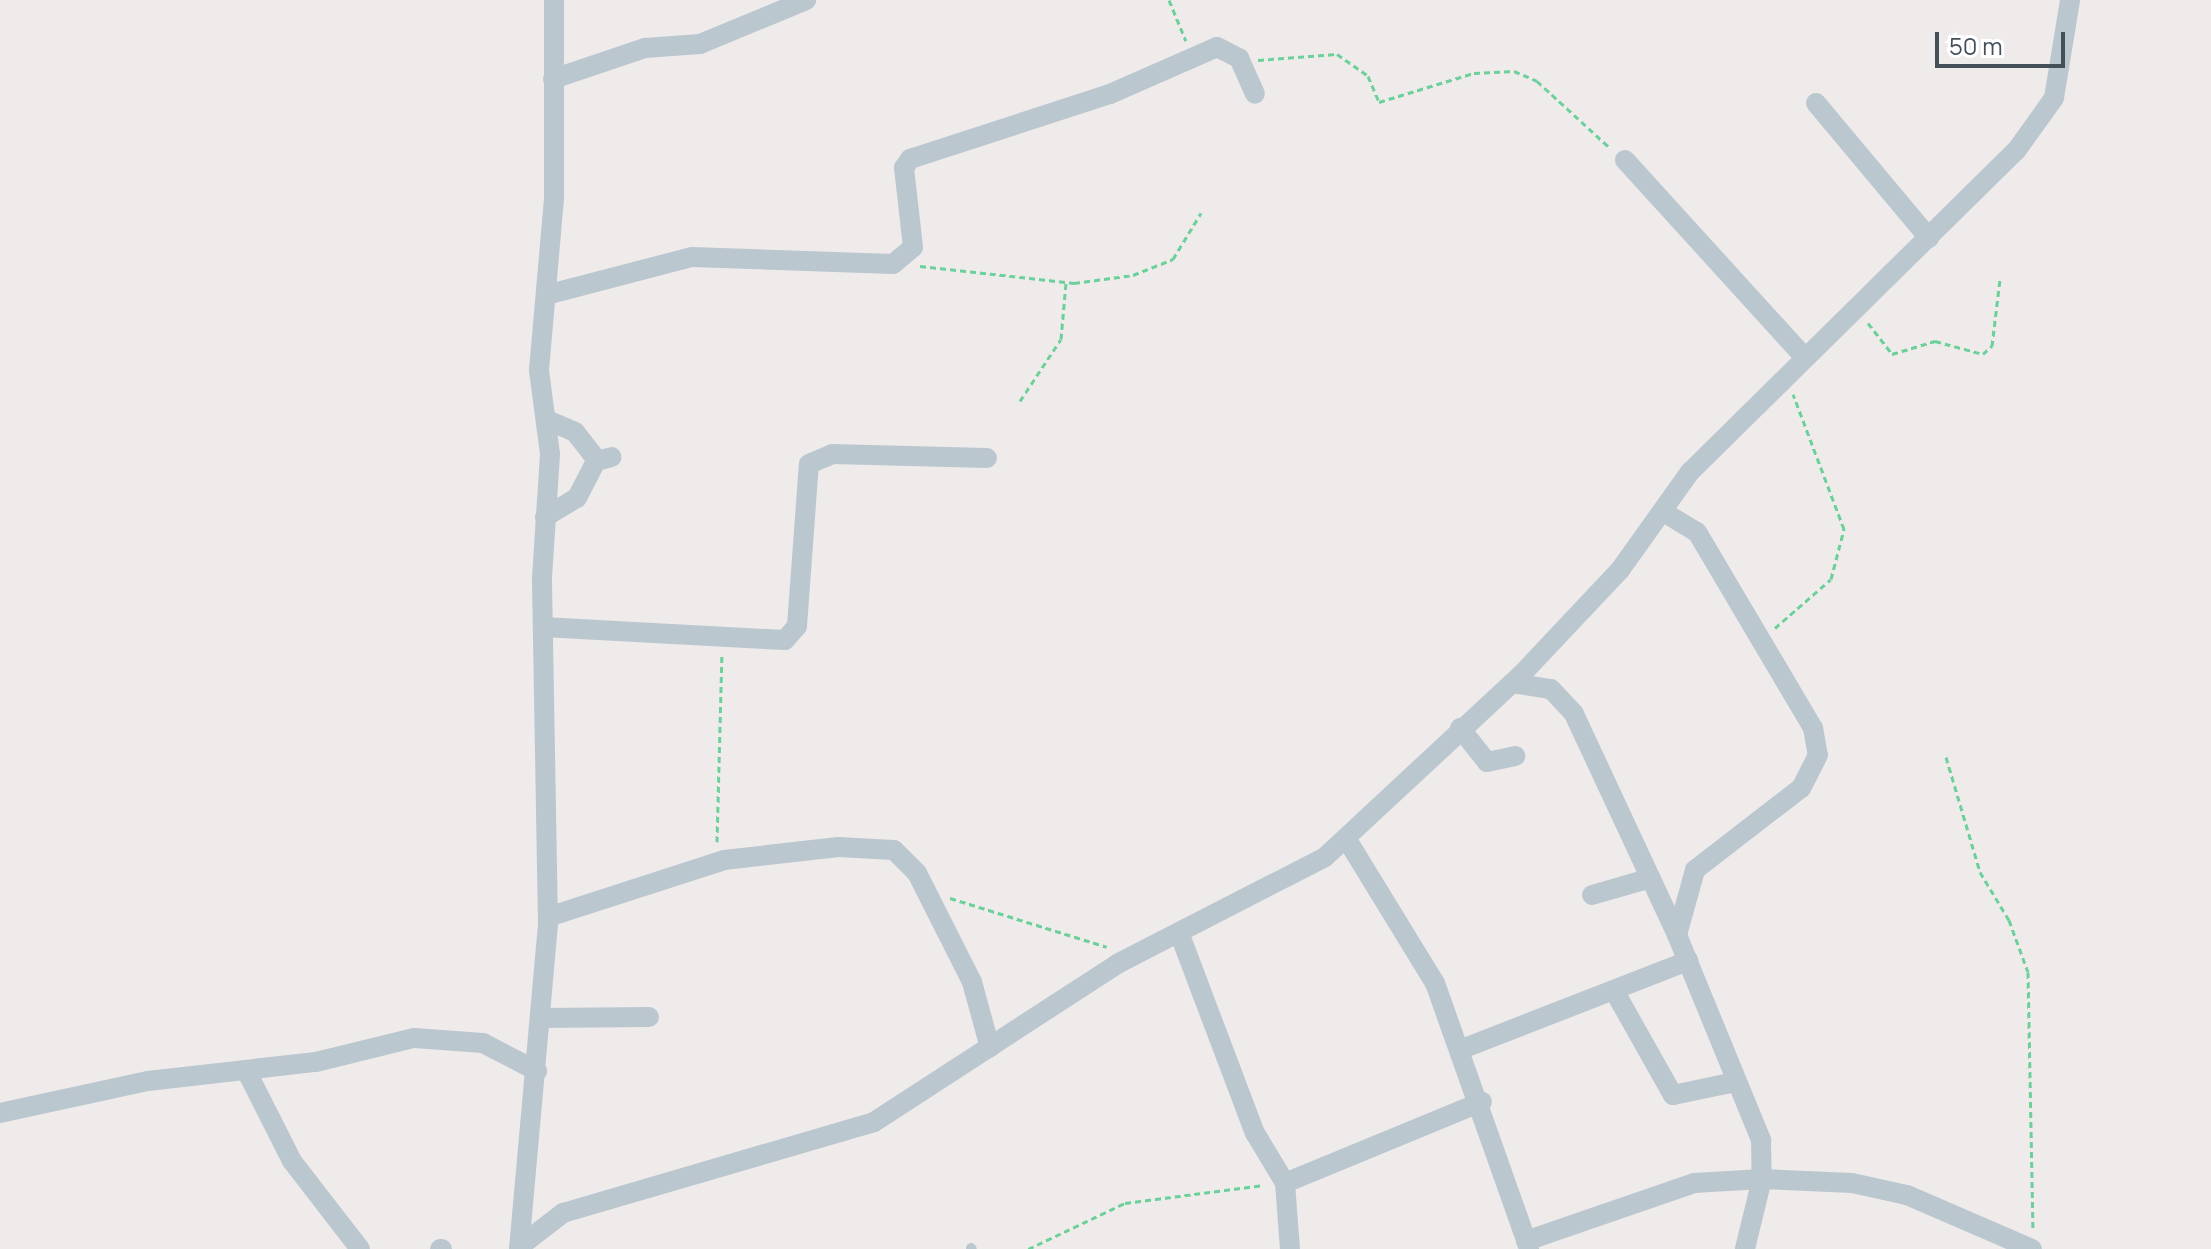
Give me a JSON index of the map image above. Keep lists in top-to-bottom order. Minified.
{"scale_bar":"50 m"}
